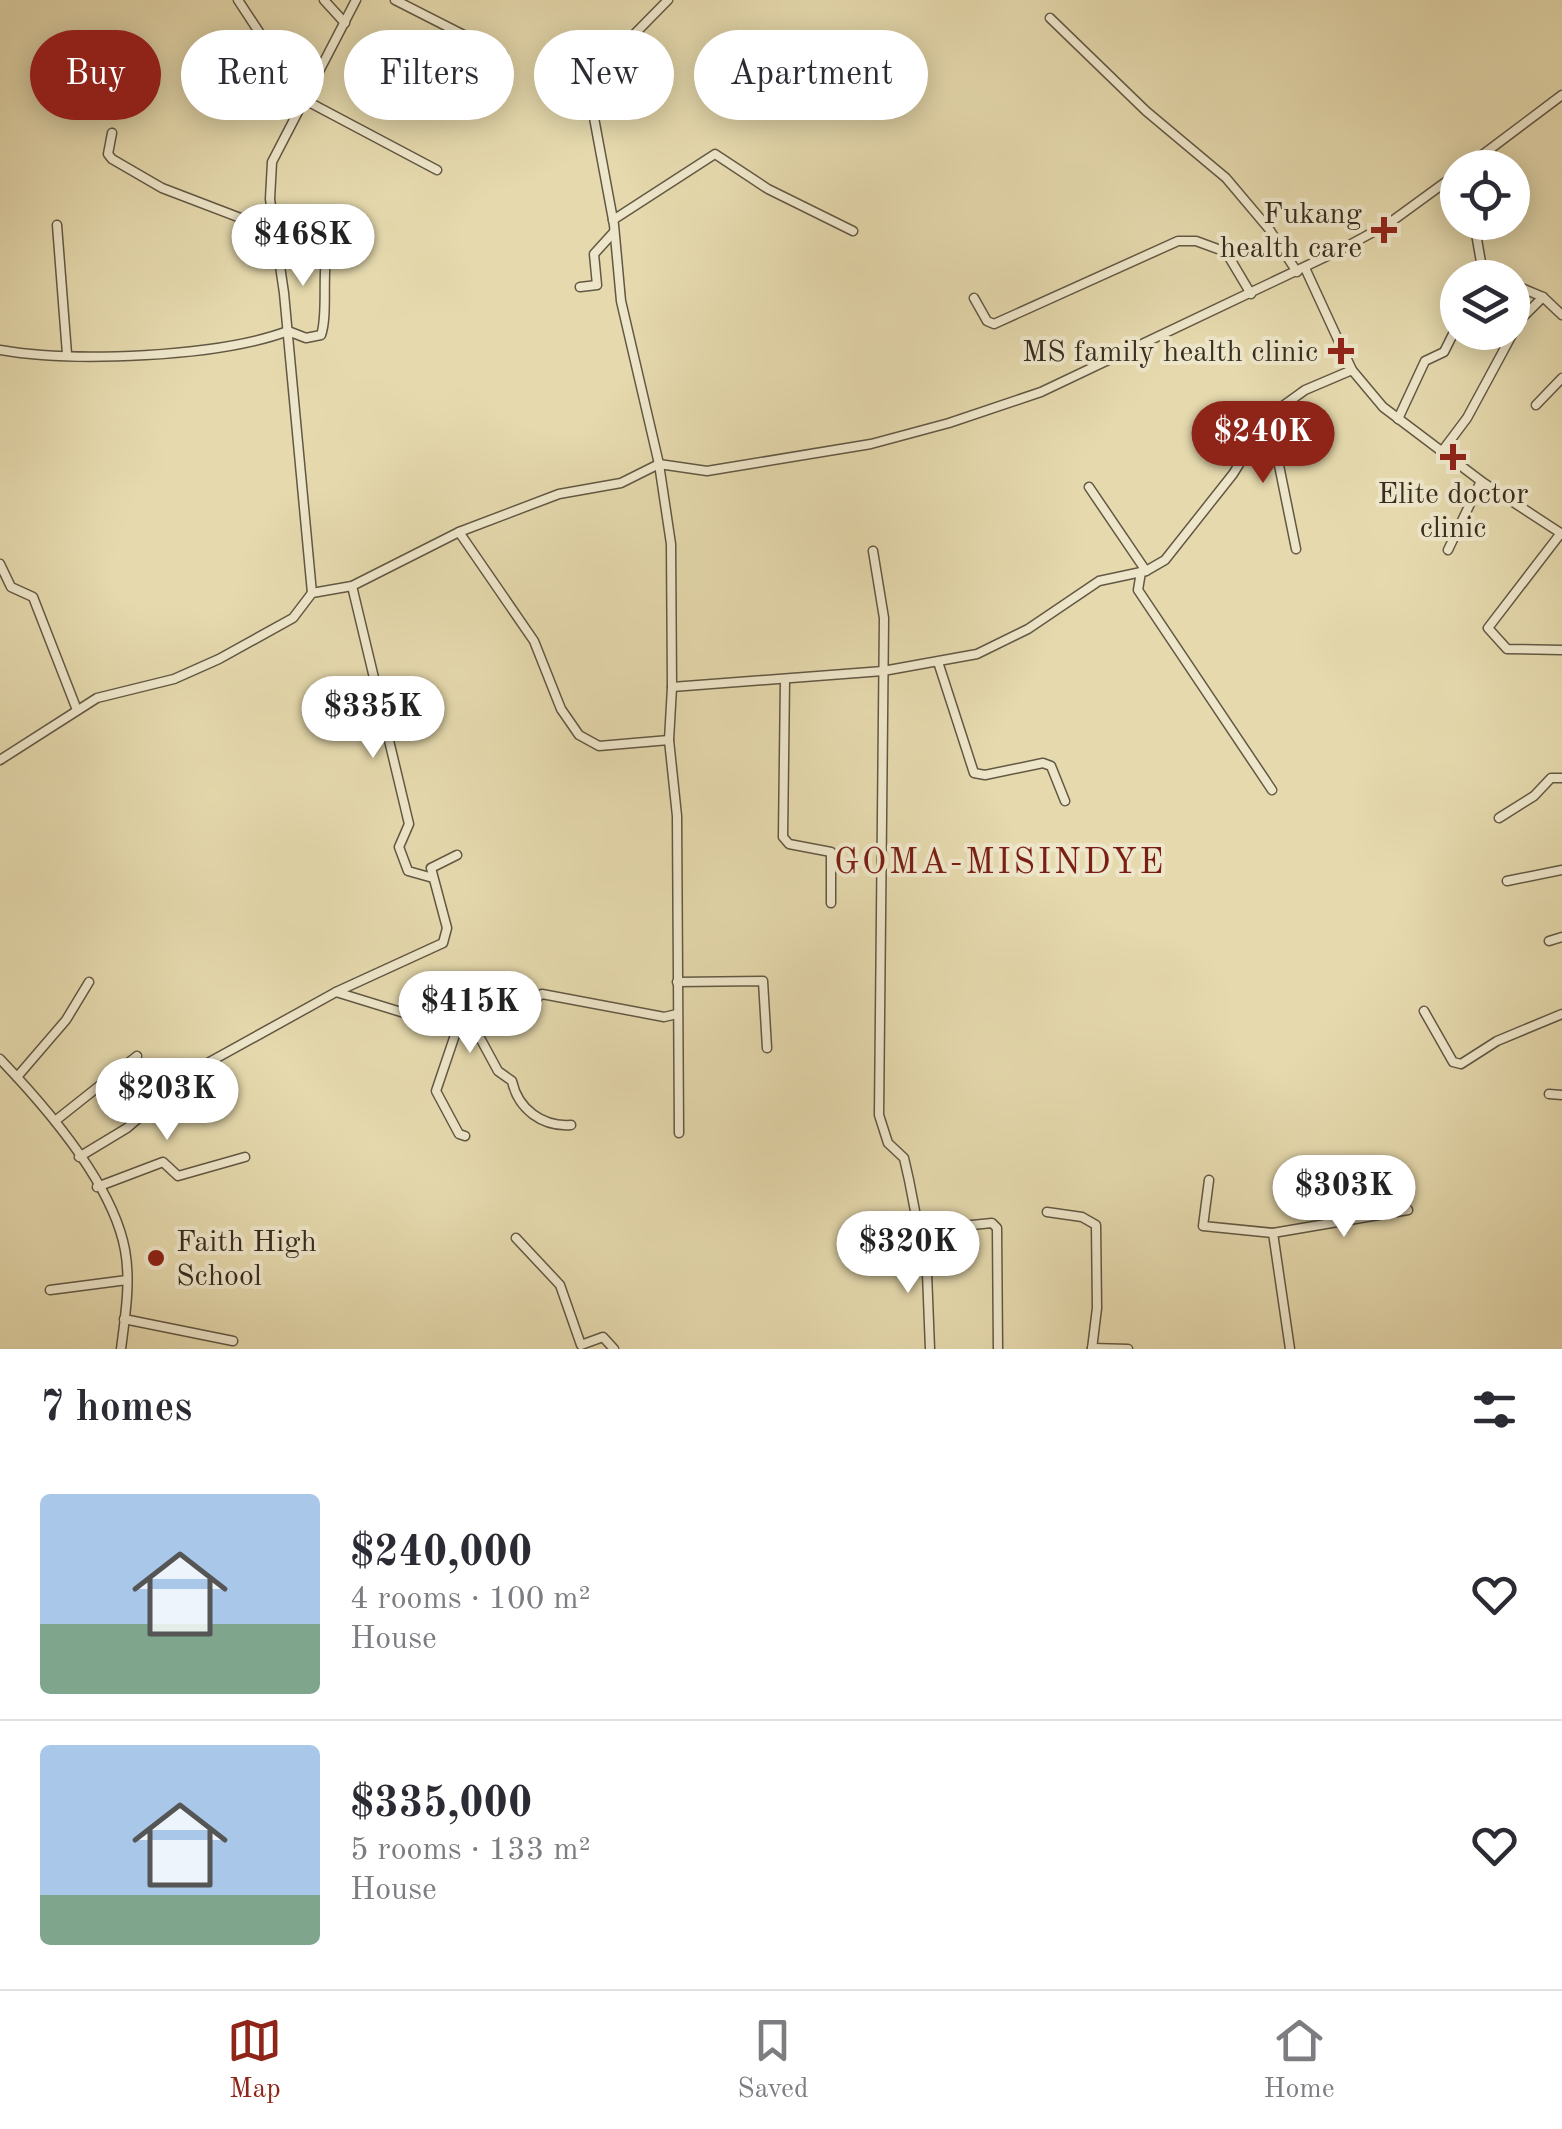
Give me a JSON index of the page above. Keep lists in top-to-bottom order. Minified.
{"districts":["GOMA-MISINDYE"],"places":{"health":["Fukang health care","MS family health clinic","Elite doctor clinic"],"other":["Faith High School"]},"page":{"chip":["Buy","Rent","Filters","New","Apartment"],"price":["$468K","$240K","$335K","$415K","$203K","$303K","$320K"],"heading":"7 homes","list":[{"name":"$240,000","note":"4 rooms · 100 m² · House"},{"name":"$335,000","note":"5 rooms · 133 m² · House"}],"tabs":["Map","Saved","Home"]}}
